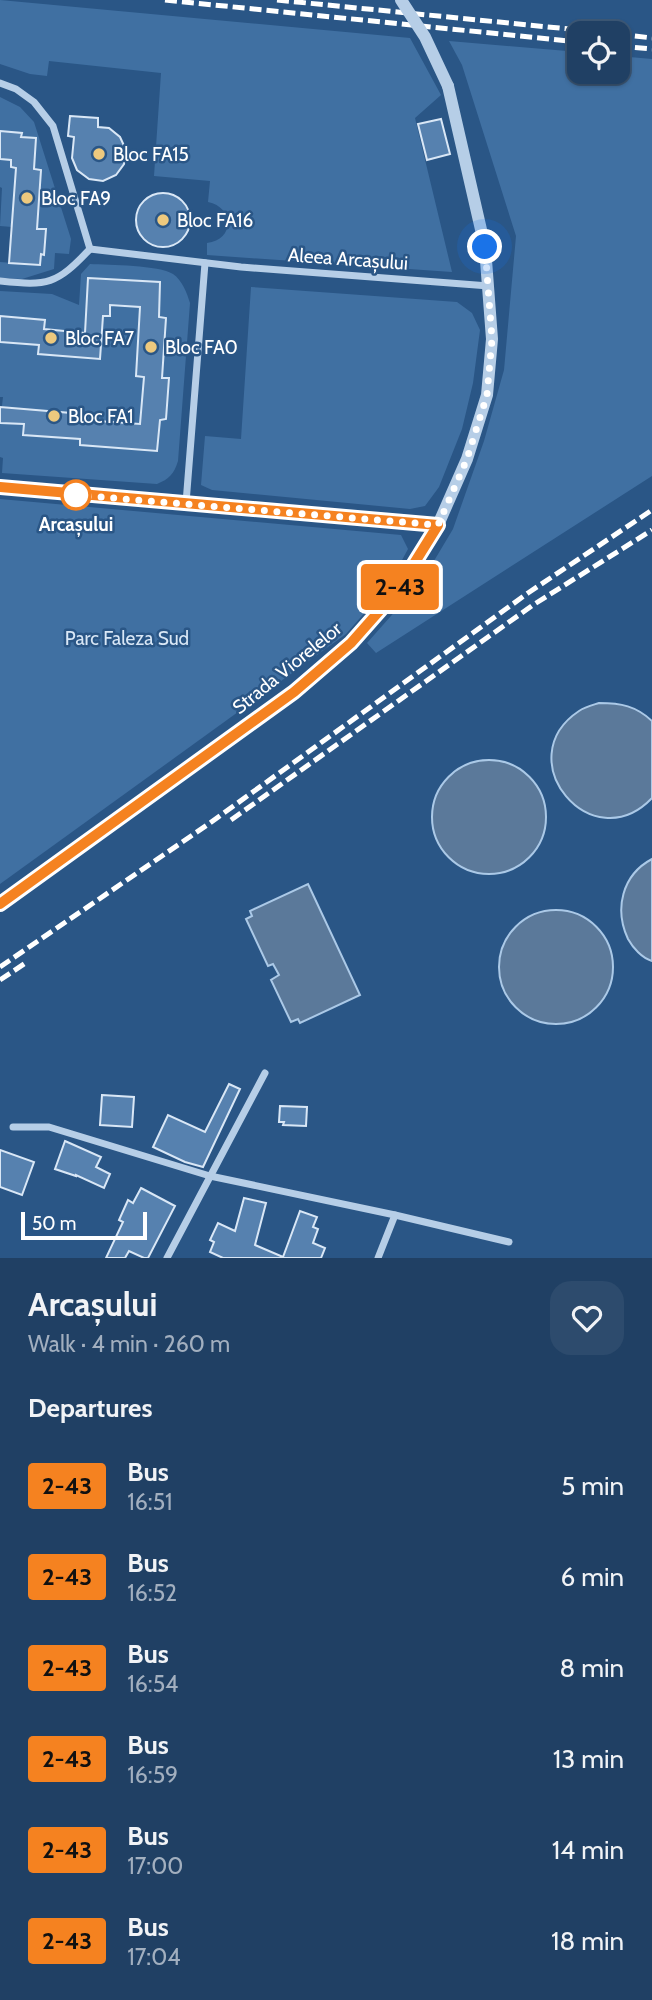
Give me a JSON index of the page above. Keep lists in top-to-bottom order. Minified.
{"streets":{"street":["Aleea Arcașului","Strada Viorelelor"]},"crossings":[["Aleea Arcașului","Strada Viorelelor"]],"parks":["Parc Faleza Sud"],"places":["Bloc FA15","Bloc FA9","Bloc FA16","Bloc FA7","Bloc FA0","Bloc FA1","Arcașului"],"lines":["bus line 2-43"],"scale_bar":"50 m","page":{"on_map":"2-43","scale":"50 m","heading":[["Arcașului","Walk · 4 min · 260 m"],"Departures"],"list":[{"mark":"2-43","name":"Bus","note":"16:51","value":"5 min"},{"mark":"2-43","name":"Bus","note":"16:52","value":"6 min"},{"mark":"2-43","name":"Bus","note":"16:54","value":"8 min"},{"mark":"2-43","name":"Bus","note":"16:59","value":"13 min"},{"mark":"2-43","name":"Bus","note":"17:00","value":"14 min"},{"mark":"2-43","name":"Bus","note":"17:04","value":"18 min"}]}}
